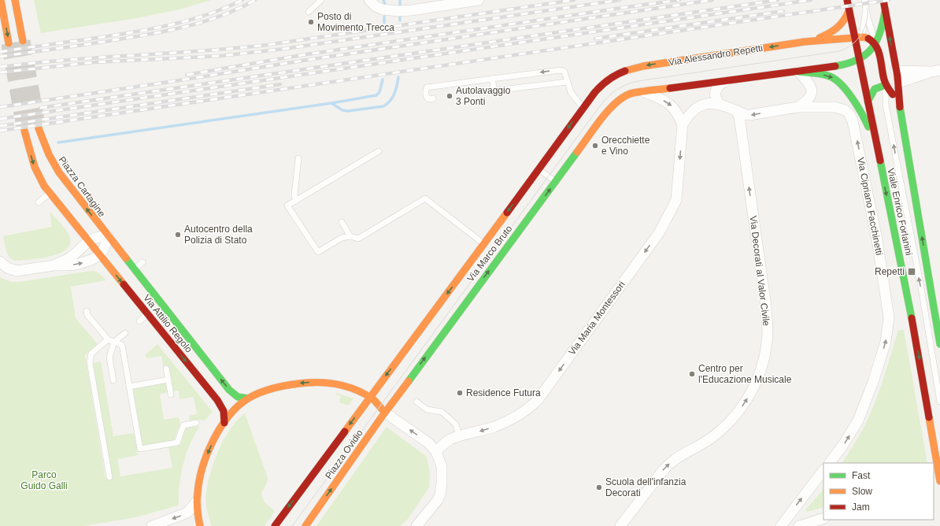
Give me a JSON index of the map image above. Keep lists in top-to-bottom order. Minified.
{"streets":{"main road":["Via Alessandro Repetti","Piazza Cartagine","Viale Enrico Forlanini","Via Marco Bruto","Via Attilio Regolo","Piazza Ovidio"],"street":["Via Cipriano Facchinetti","Via Decorati al Valor Civile","Via Maria Montessori"]},"crossings":[["Via Alessandro Repetti","Viale Enrico Forlanini"],["Via Alessandro Repetti","Via Marco Bruto"],["Piazza Cartagine","Via Attilio Regolo"],["Via Cipriano Facchinetti","Via Decorati al Valor Civile"],["Via Marco Bruto","Piazza Ovidio"]],"one_way":["Via Decorati al Valor Civile","Via Maria Montessori"],"parks":["Parco Guido Galli"],"places":{"other":["Posto di Movimento Trecca","Autolavaggio 3 Ponti","Orecchiette e Vino","Autocentro della Polizia di Stato","Centro per l'Educazione Musicale","Residence Futura","Scuola dell'infanzia Decorati"],"transit":["Repetti"]},"legend":["Fast","Slow","Jam"]}
